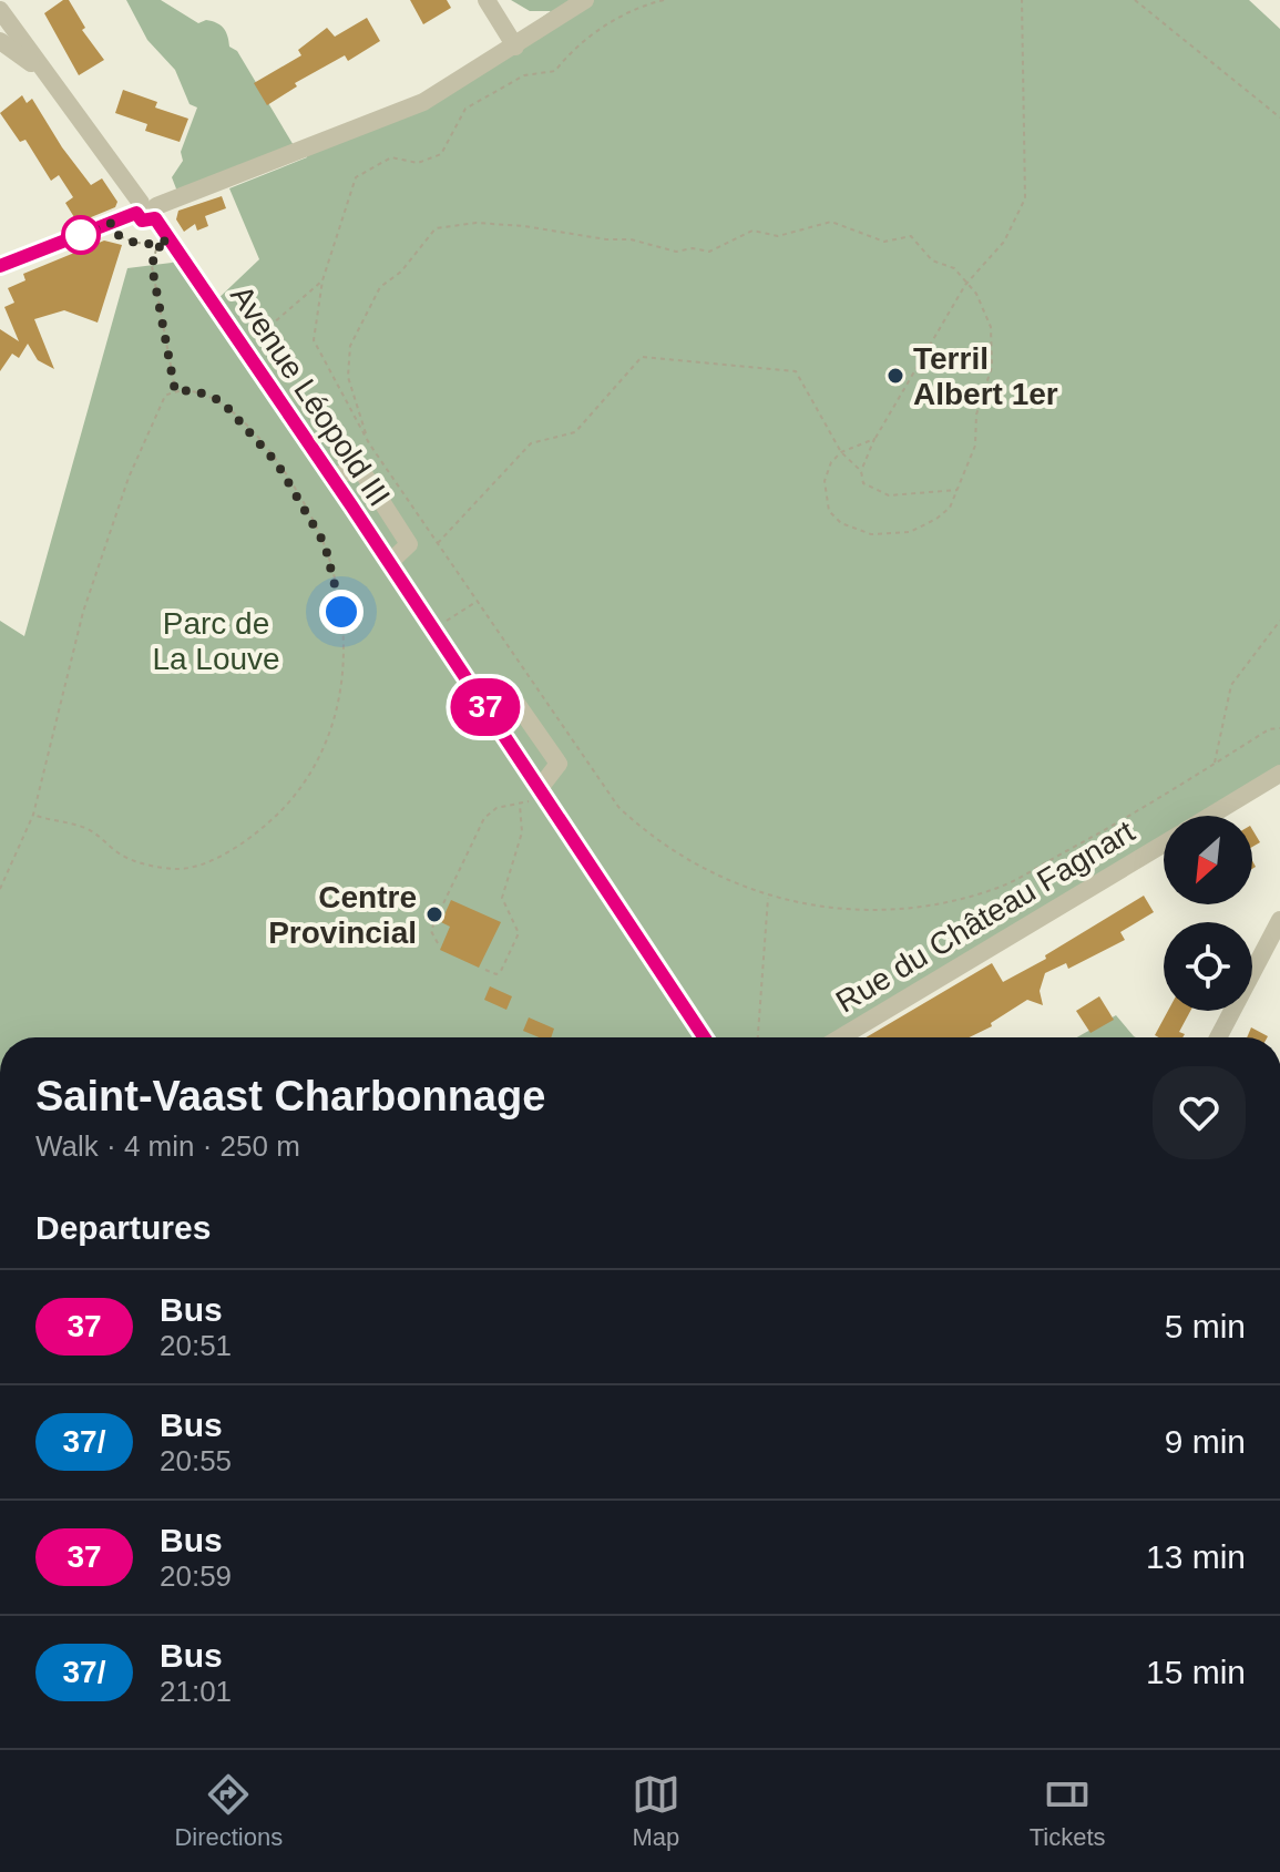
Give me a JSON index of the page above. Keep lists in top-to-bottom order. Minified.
{"streets":{"street":["Avenue Léopold III","Rue du Château Fagnart"]},"parks":["Parc de La Louve"],"places":["Terril Albert 1er","Centre Provincial"],"lines":["bus line 37"],"north":"bottom left","page":{"on_map":"37","heading":[["Saint-Vaast Charbonnage","Walk · 4 min · 250 m"],"Departures"],"list":[{"mark":"37","name":"Bus","note":"20:51","value":"5 min"},{"mark":"37/","name":"Bus","note":"20:55","value":"9 min"},{"mark":"37","name":"Bus","note":"20:59","value":"13 min"},{"mark":"37/","name":"Bus","note":"21:01","value":"15 min"}],"tabs":["Directions","Map","Tickets"]}}
